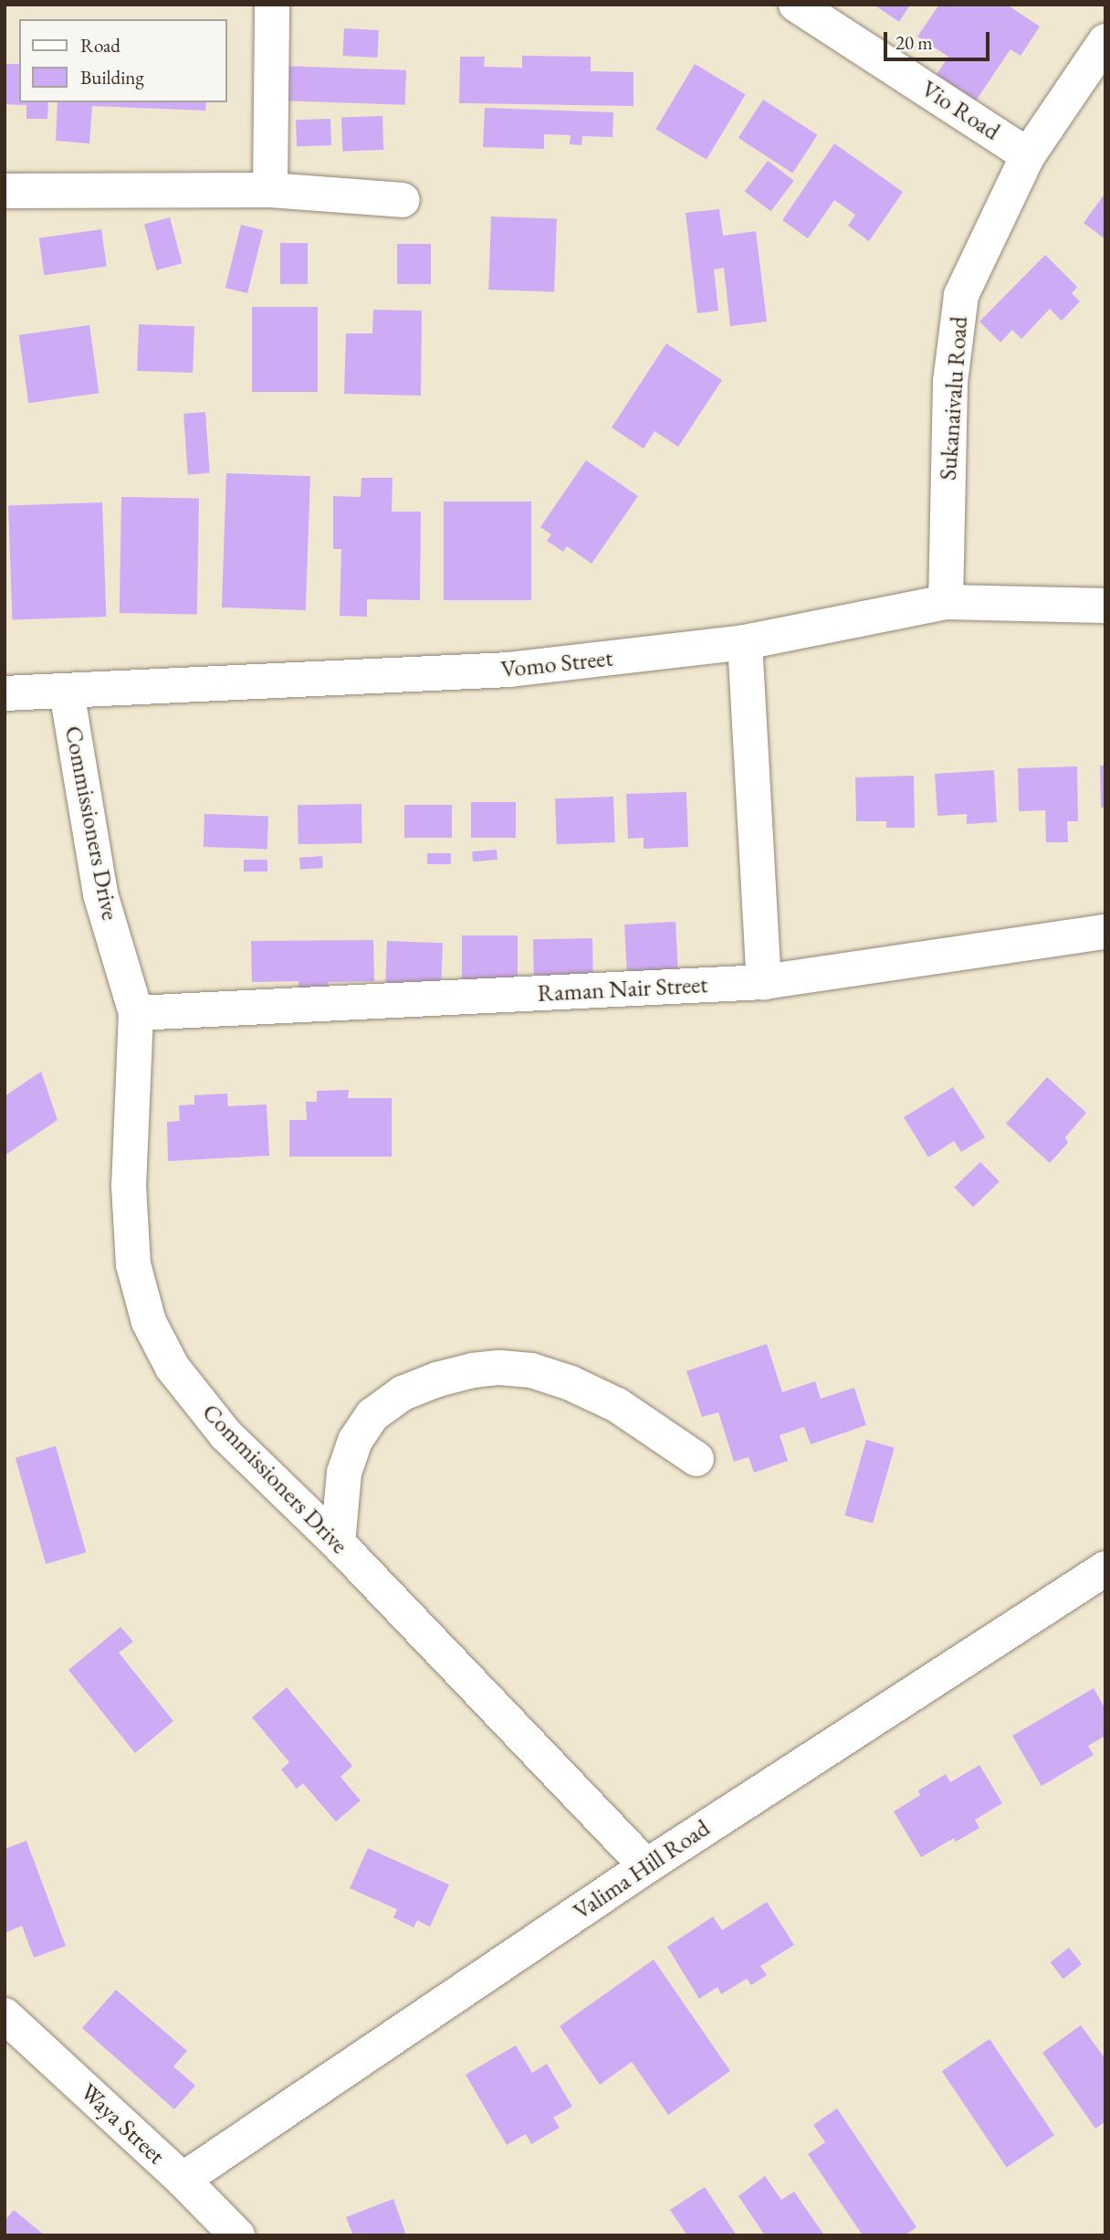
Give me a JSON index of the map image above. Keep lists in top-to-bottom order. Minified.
{"streets":{"street":["Vio Road","Sukanaivalu Road","Vomo Street","Commissioners Drive","Raman Nair Street","Valima Hill Road","Waya Street"]},"crossings":[["Vio Road","Sukanaivalu Road"],["Sukanaivalu Road","Vomo Street"],["Vomo Street","Commissioners Drive"],["Commissioners Drive","Raman Nair Street"],["Commissioners Drive","Valima Hill Road"],["Valima Hill Road","Waya Street"]],"legend":["Road","Building"],"scale_bar":"20 m"}
